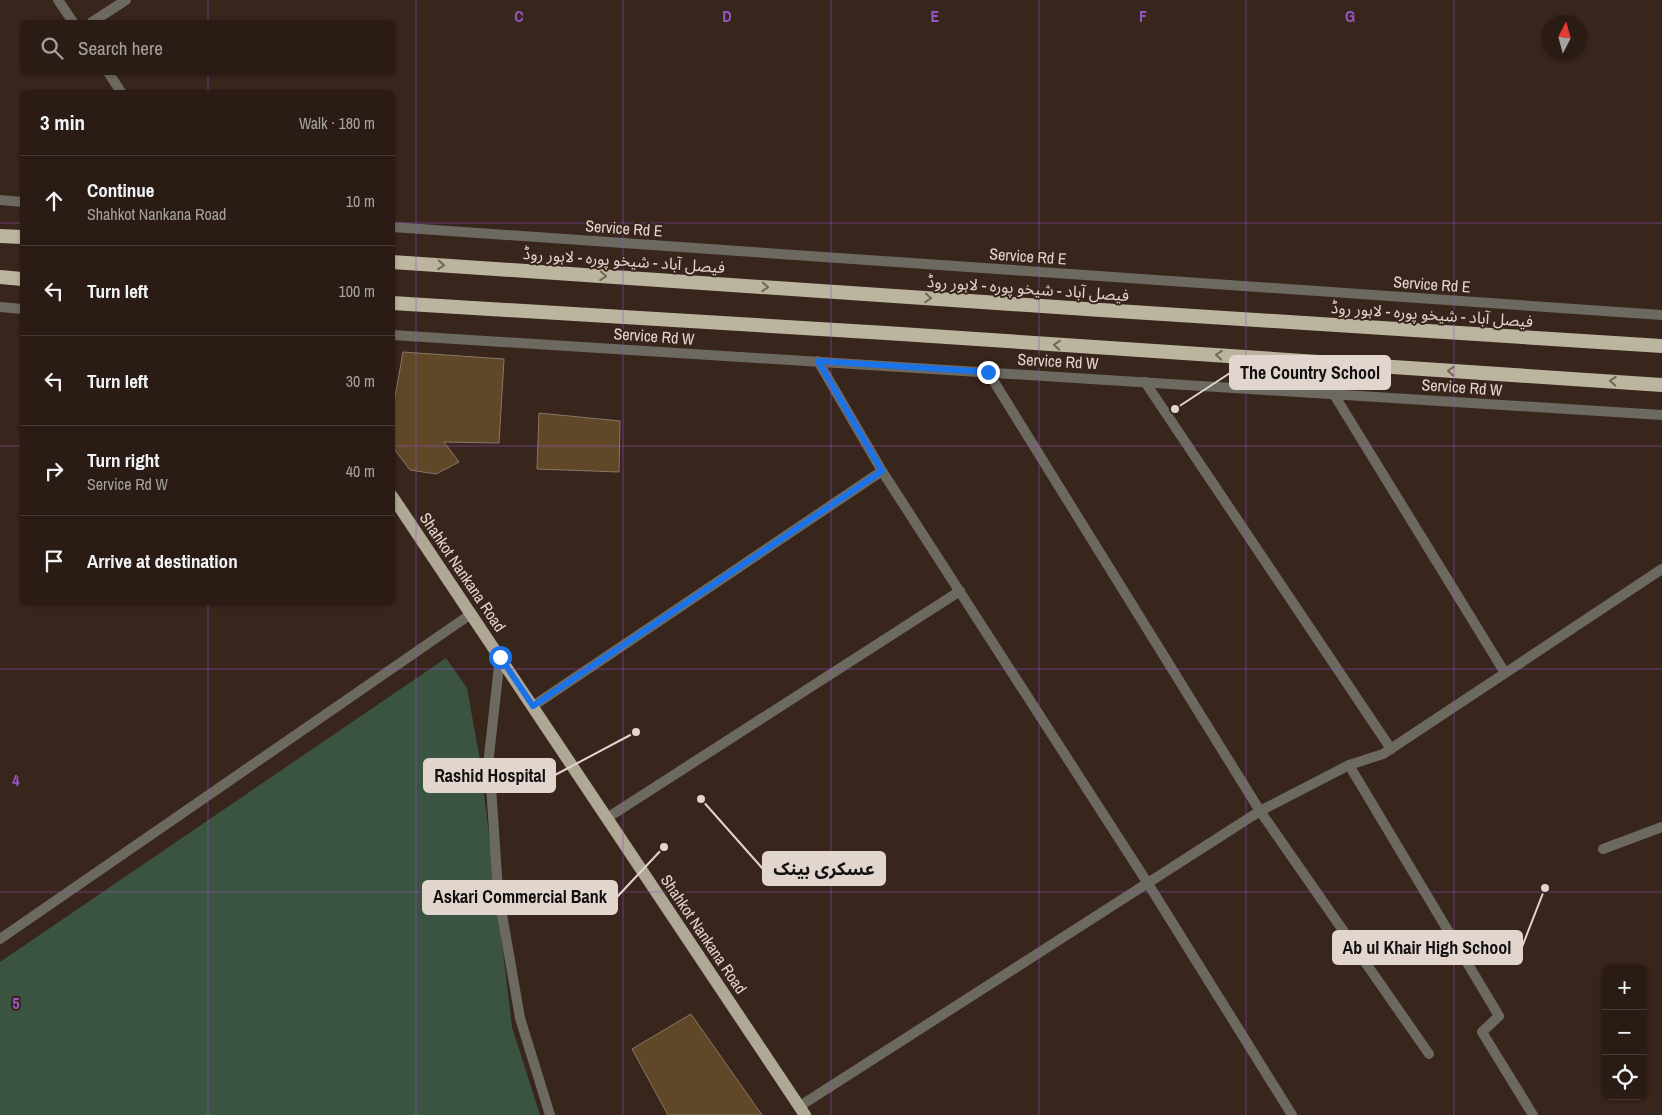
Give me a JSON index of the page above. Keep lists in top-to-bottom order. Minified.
{"streets":{"highway":["فیصل آباد - شیخو پورہ - لاہور روڈ"],"main road":["Shahkot Nankana Road"],"street":["Service Rd E","Service Rd W"]},"places":["The Country School","Rashid Hospital","عسکری بینک","Askari Commercial Bank","Ab ul Khair High School"],"north":"top","page":{"search":"Search here","heading":["3 min","Walk · 180 m"],"list":[["Continue","Shahkot Nankana Road","10 m"],["Turn left","100 m"],["Turn left","30 m"],["Turn right","Service Rd W","40 m"],"Arrive at destination"],"map_buttons":["+","−"]},"grid":{"columns":["C","D","E","F","G"],"rows":["4","5"]}}
